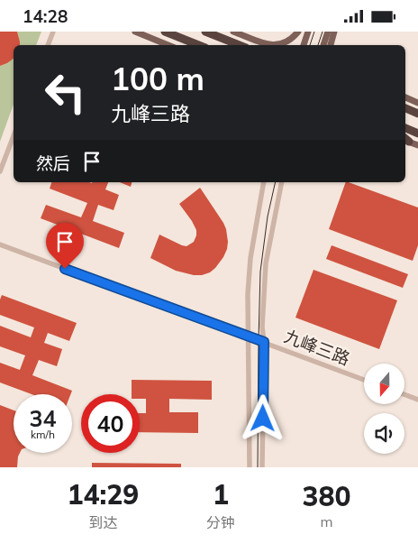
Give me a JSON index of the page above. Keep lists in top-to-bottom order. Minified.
{"streets":{"street":["九峰三路"]},"north":"bottom","page":{"status":"14:28","turn":["100 m","九峰三路"],"then":"然后","speed":"34 km/h","limit":"40","eta":["14:29","到达","1","分钟","380","m"]}}
